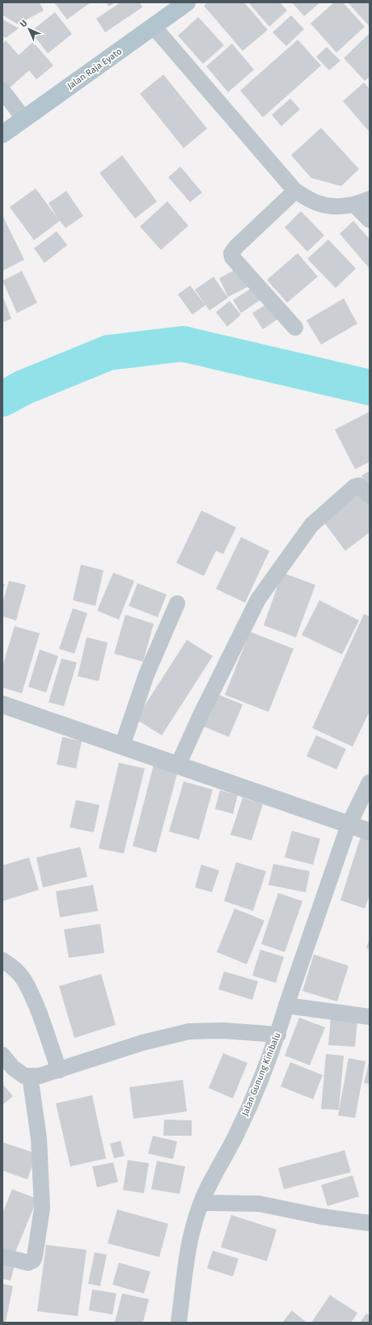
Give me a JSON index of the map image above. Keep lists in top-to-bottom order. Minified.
{"streets":{"main road":["Jalan Raja Eyato"],"street":["Jalan Gunung Kinibalu"]},"north":"top left"}
